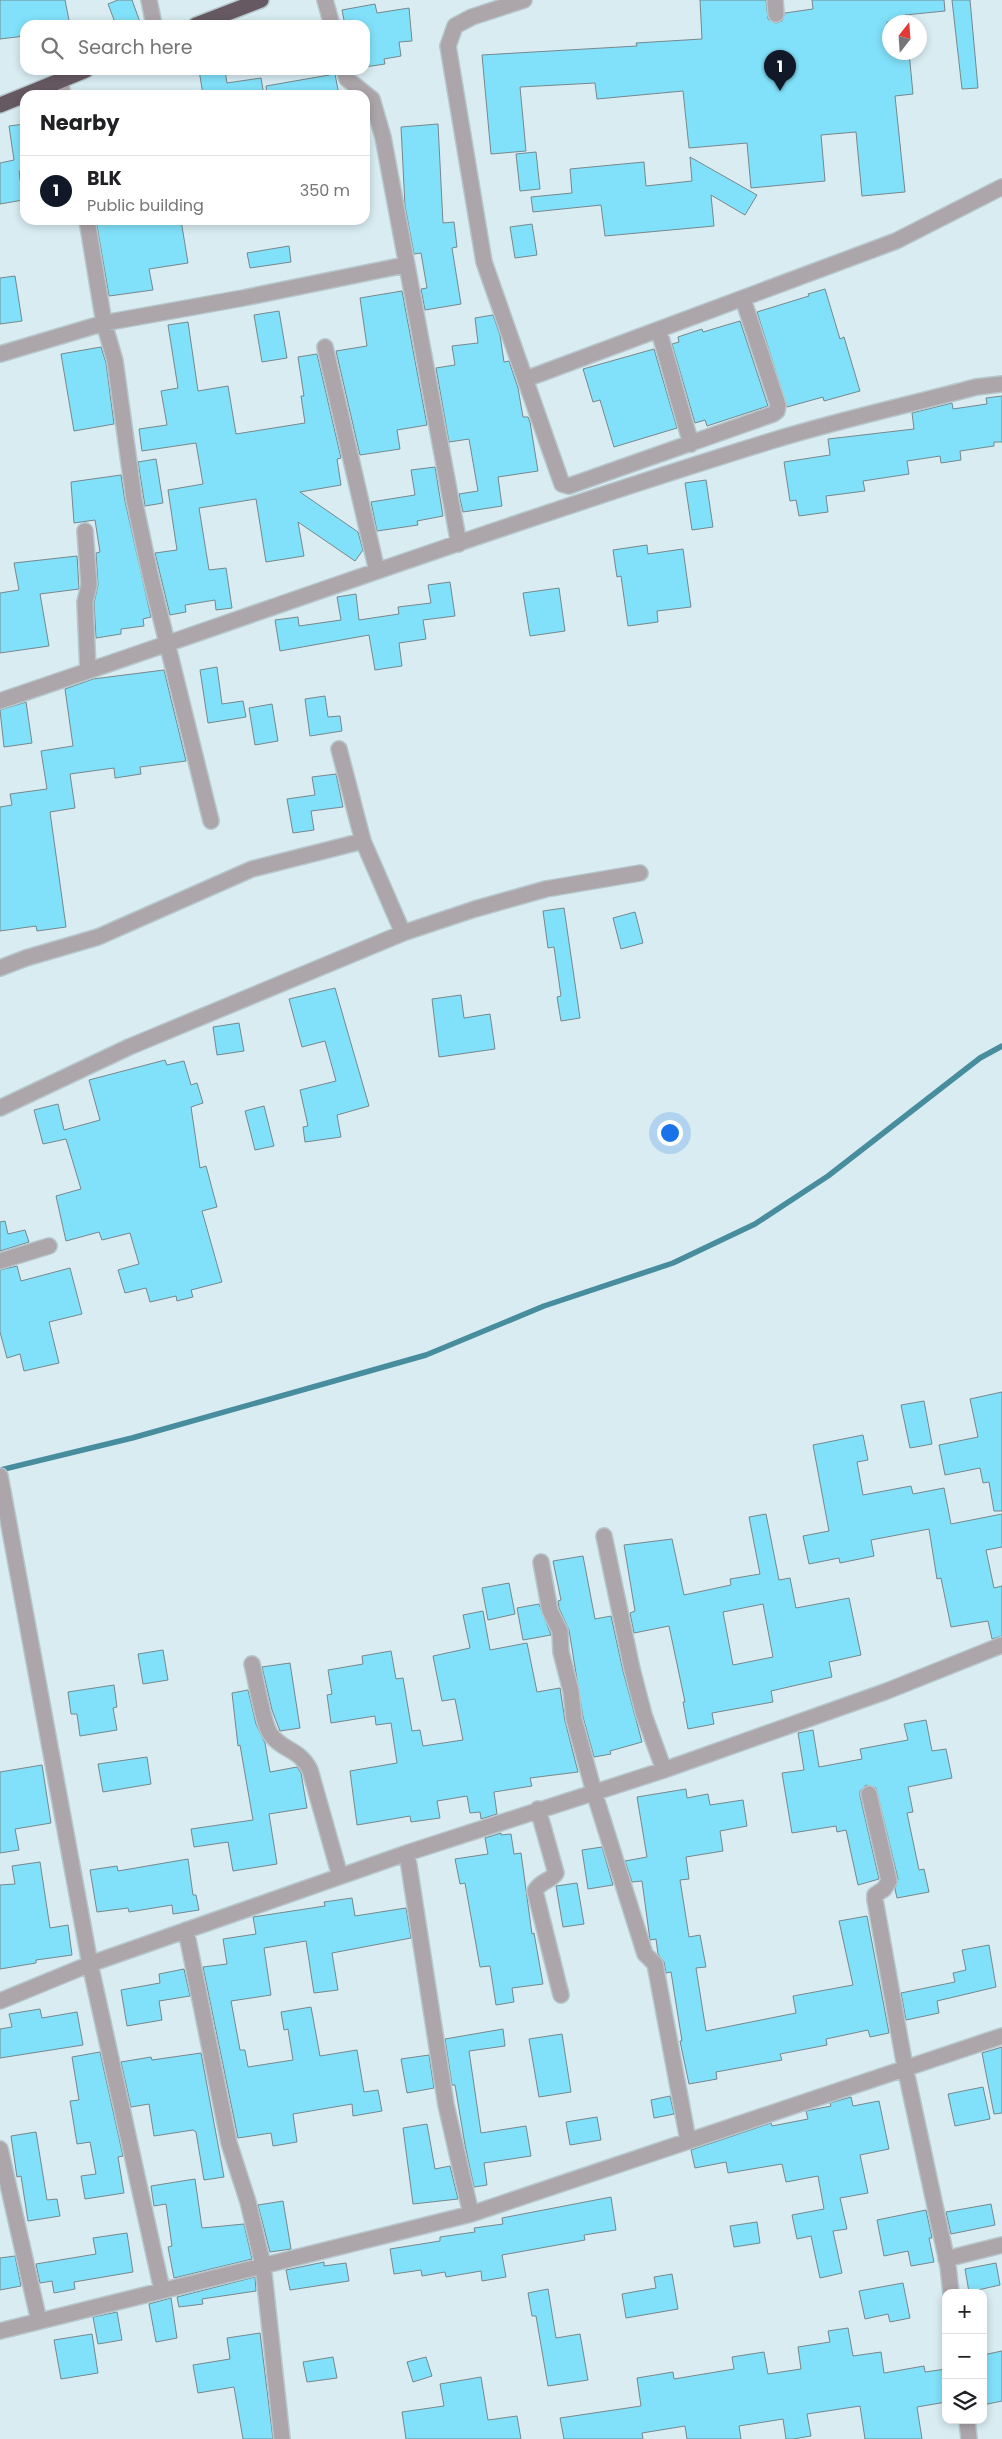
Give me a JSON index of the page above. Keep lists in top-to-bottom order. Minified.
{"north":"top","page":{"search":"Search here","pins":"1","heading":"Nearby","list":[{"mark":"1","name":"BLK","note":"Public building","value":"350 m"}],"map_buttons":["+","−"]}}
